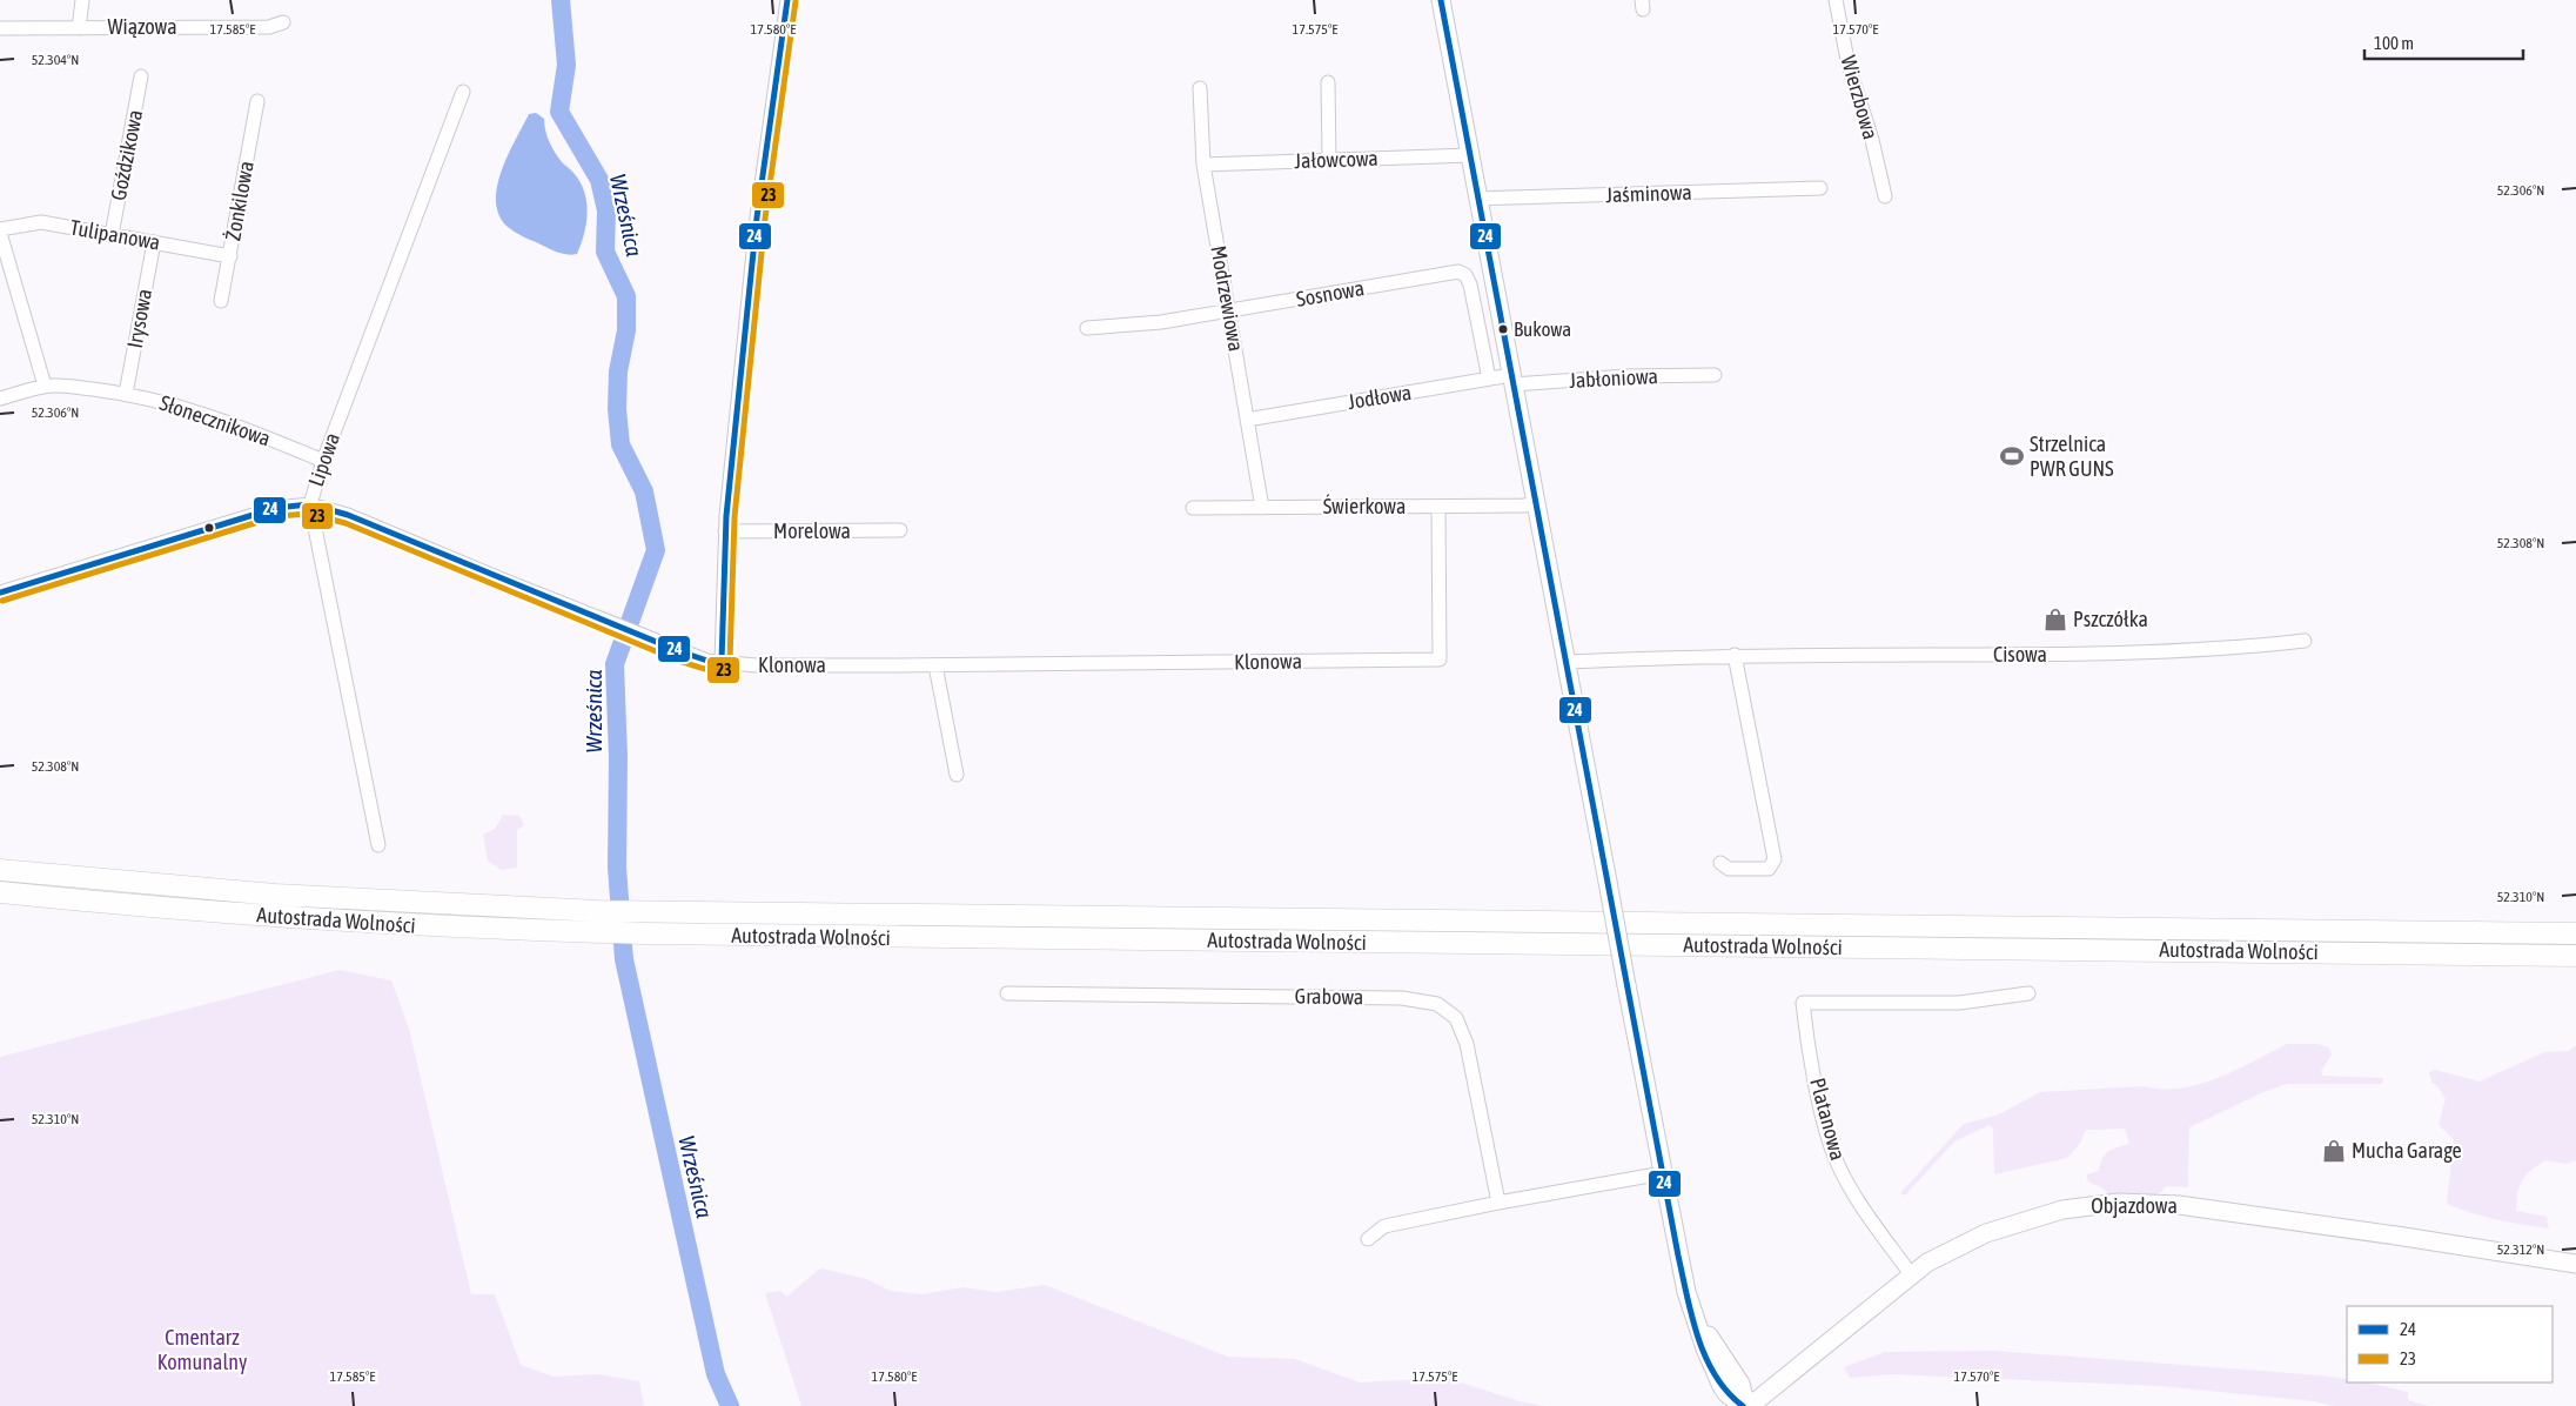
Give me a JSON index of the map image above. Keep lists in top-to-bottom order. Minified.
{"streets":{"highway":["Autostrada Wolności"],"main road":["Objazdowa"],"street":["Wiązowa","Wierzbowa","Goździkowa","Jałowcowa","Jaśminowa","Żonkilowa","Tulipanowa","Sosnowa","Modrzewiowa","Irysowa","Jabłoniowa","Jodłowa","Słonecznikowa","Lipowa","Świerkowa","Morelowa","Cisowa","Klonowa","Grabowa","Platanowa"]},"crossings":[["Goździkowa","Tulipanowa"],["Jałowcowa","Modrzewiowa"],["Żonkilowa","Tulipanowa"],["Tulipanowa","Irysowa"],["Sosnowa","Modrzewiowa"],["Sosnowa","Jodłowa"],["Modrzewiowa","Jodłowa"],["Modrzewiowa","Świerkowa"],["Irysowa","Słonecznikowa"],["Jabłoniowa","Jodłowa"],["Słonecznikowa","Lipowa"],["Lipowa","Klonowa"],["Świerkowa","Klonowa"],["Platanowa","Objazdowa"]],"water":["Wrześnica"],"parks":["Cmentarz Komunalny"],"places":{"other":["Bukowa"],"sports":["Strzelnica PWR GUNS"],"shop":["Pszczółka","Mucha Garage"]},"lines":["transit line 24","transit line 23"],"legend":["24","23"],"scale_bar":"100 m","coordinates":["17.585°E","17.580°E","17.575°E","17.570°E","52.304°N","52.306°N","52.308°N","52.310°N","52.312°N"]}
